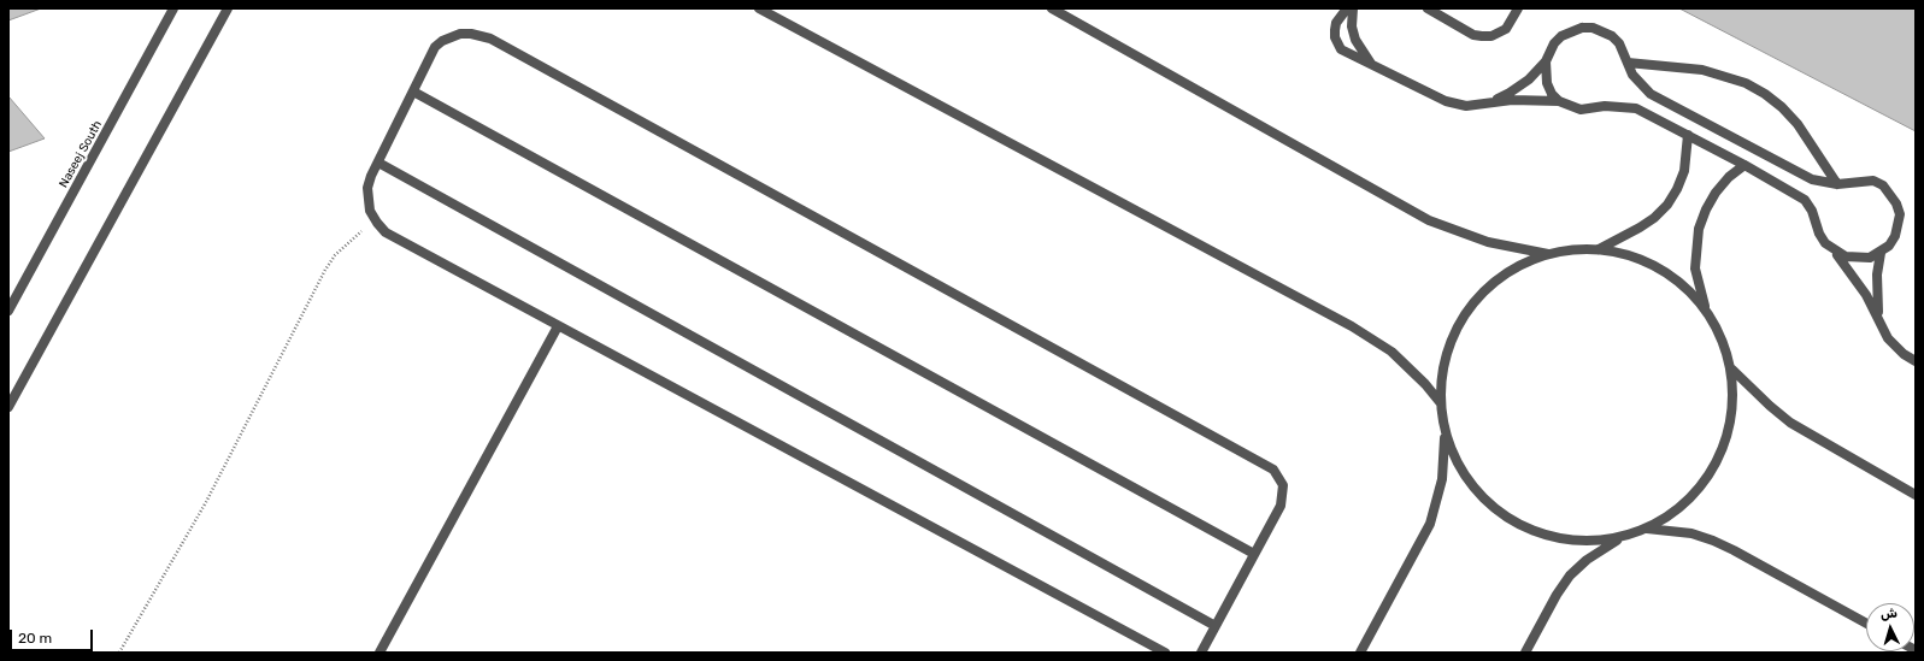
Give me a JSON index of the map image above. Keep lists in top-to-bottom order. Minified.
{"streets":{"street":["Naseej South"]},"scale_bar":"20 m","north":"top"}
